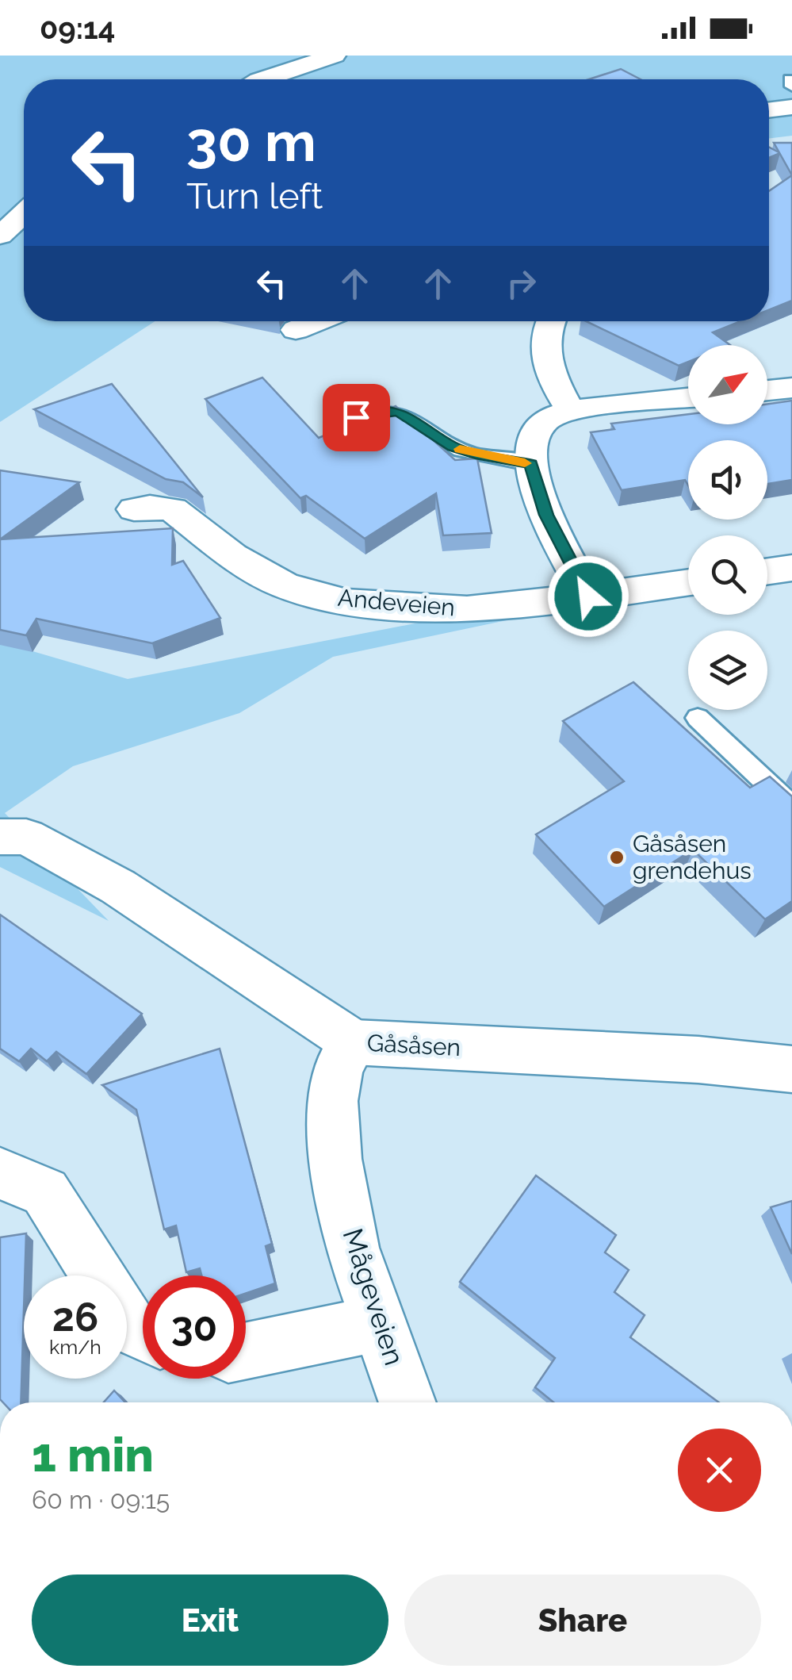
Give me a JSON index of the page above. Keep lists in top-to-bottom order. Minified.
{"streets":{"street":["Andeveien","Gåsåsen","Mågeveien"]},"crossings":[["Gåsåsen","Mågeveien"]],"places":["Gåsåsen grendehus"],"north":"top right","page":{"status":"09:14","turn":["30 m","Turn left"],"speed":"26 km/h","limit":"30","heading":["1 min","60 m · 09:15"],"buttons":["Exit","Share"]}}
